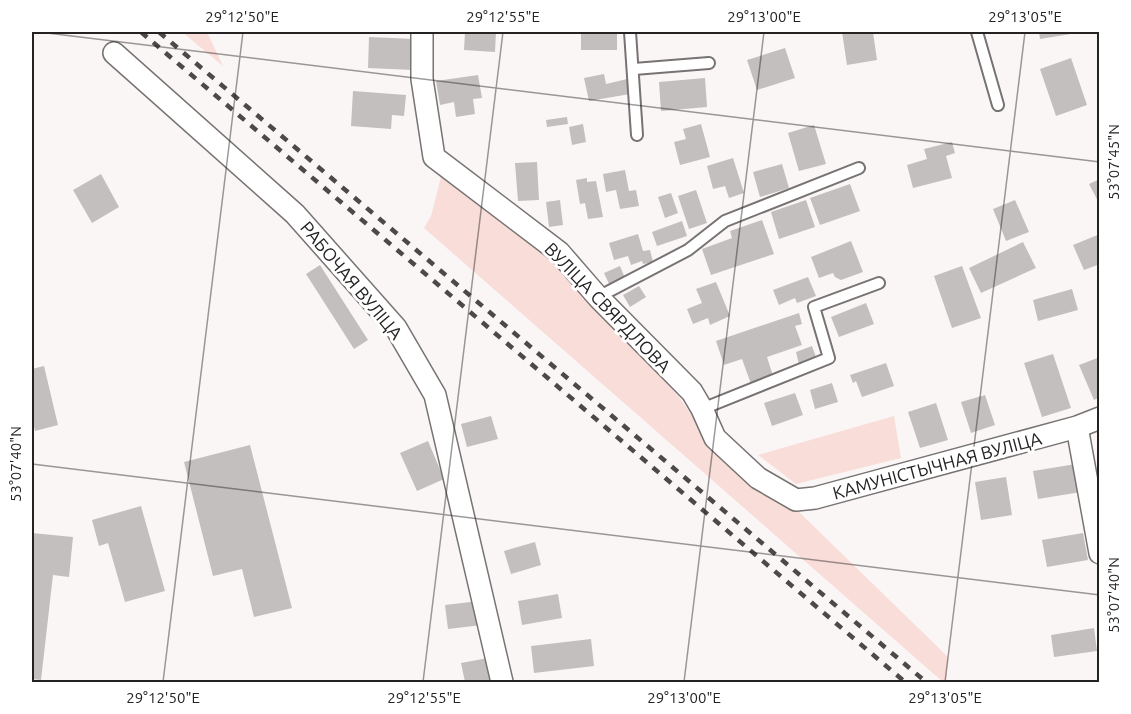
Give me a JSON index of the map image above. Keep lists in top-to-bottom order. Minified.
{"streets":{"street":["РАБОЧАЯ ВУЛІЦА","ВУЛІЦА СВЯРДЛОВА","КАМУНІСТЫЧНАЯ ВУЛІЦА"]},"crossings":[["ВУЛІЦА СВЯРДЛОВА","КАМУНІСТЫЧНАЯ ВУЛІЦА"]],"coordinates":["29°12'50\"E","29°12'55\"E","29°13'00\"E","29°13'05\"E","53°07'45\"N","53°07'40\"N"]}
